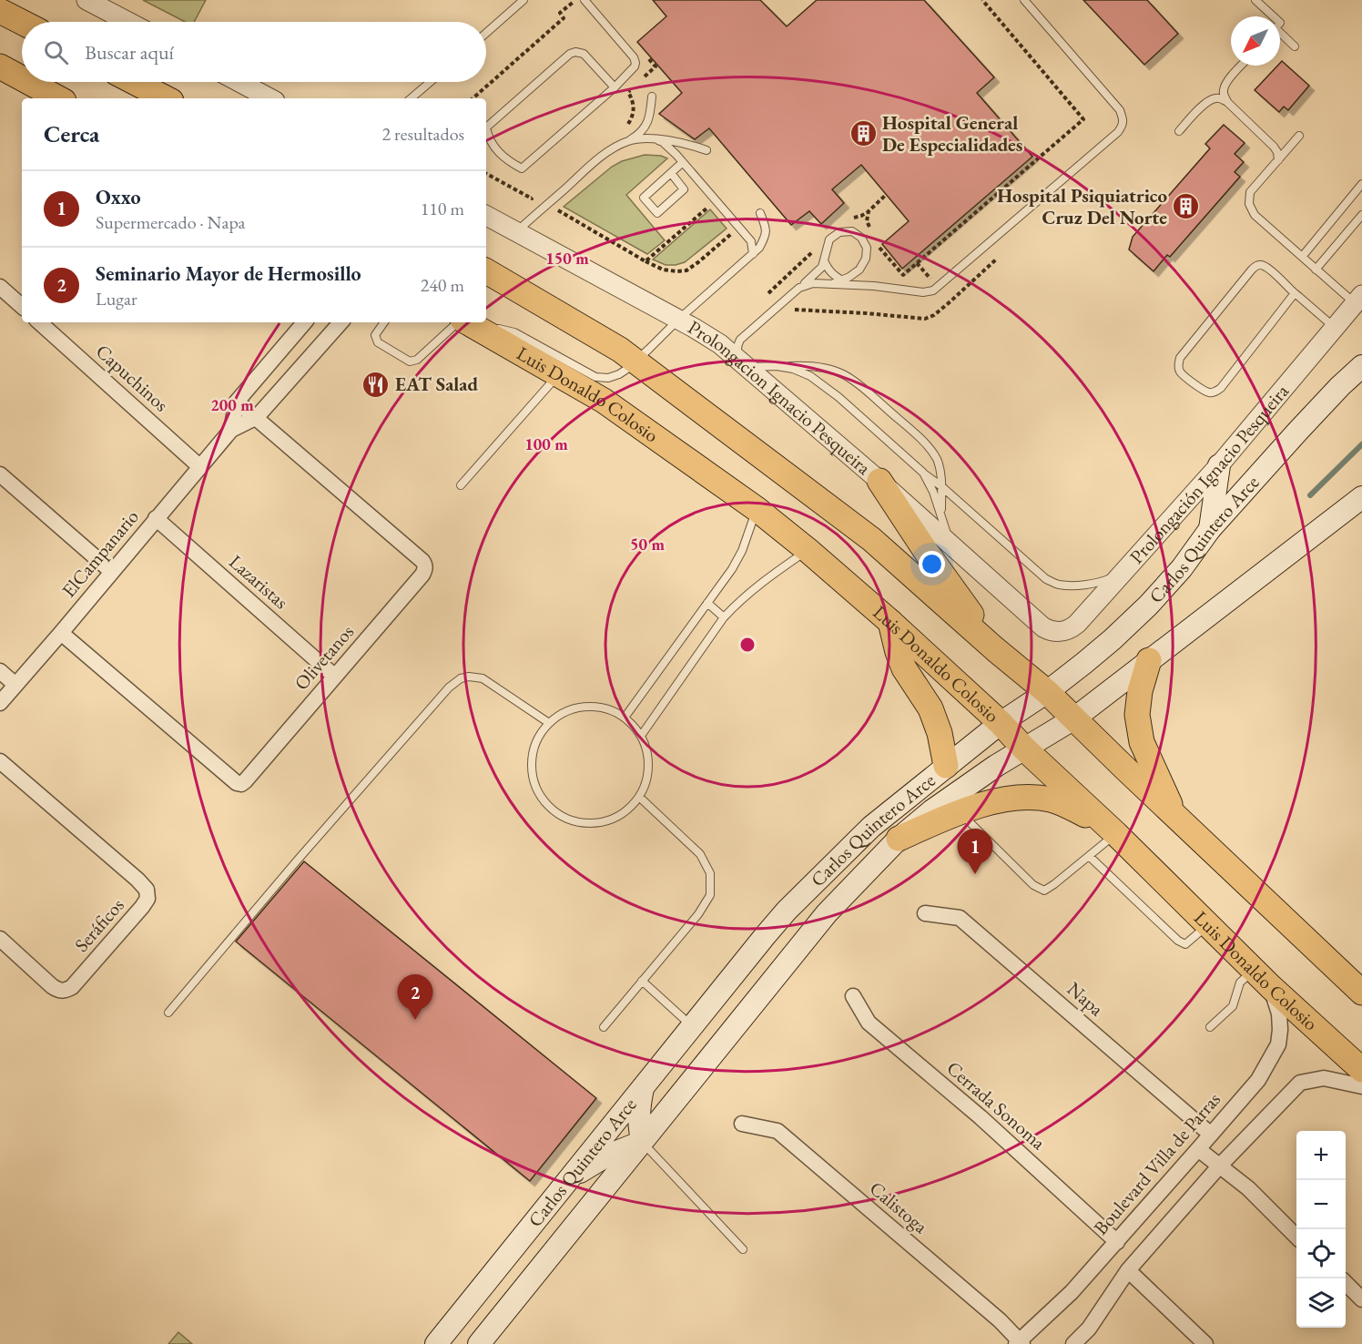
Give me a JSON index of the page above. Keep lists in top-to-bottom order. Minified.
{"streets":{"main road":["Luis Donaldo Colosio","Carlos Quintero Arce"],"street":["Capuchinos","Prolongacion Ignacio Pesqueira","Prolongación Ignacio Pesqueira","ElCampanario","Lazaristas","Olivetanos","Seráficos","Napa","Cerrada Sonoma","Boulevard Villa de Parras","Calistoga"]},"crossings":[["Capuchinos","ElCampanario"],["Luis Donaldo Colosio","Carlos Quintero Arce"],["Luis Donaldo Colosio","Boulevard Villa de Parras"],["Prolongacion Ignacio Pesqueira","Prolongación Ignacio Pesqueira"],["ElCampanario","Lazaristas"],["ElCampanario","Olivetanos"],["Lazaristas","Olivetanos"],["Napa","Boulevard Villa de Parras"],["Cerrada Sonoma","Boulevard Villa de Parras"],["Boulevard Villa de Parras","Calistoga"]],"places":{"building":["Hospital General De Especialidades","Hospital Psiquiatrico Cruz Del Norte"],"restaurant":["EAT Salad"]},"north":"bottom left","page":{"search":"Buscar aquí","heading":["Cerca","2 resultados"],"list":[{"mark":"1","name":"Oxxo","note":"Supermercado · Napa","value":"110 m"},{"mark":"2","name":"Seminario Mayor de Hermosillo","note":"Lugar","value":"240 m"}],"pins":["1","2"],"map_buttons":["+","−"]},"rings":["150 m","200 m","100 m","50 m"]}
